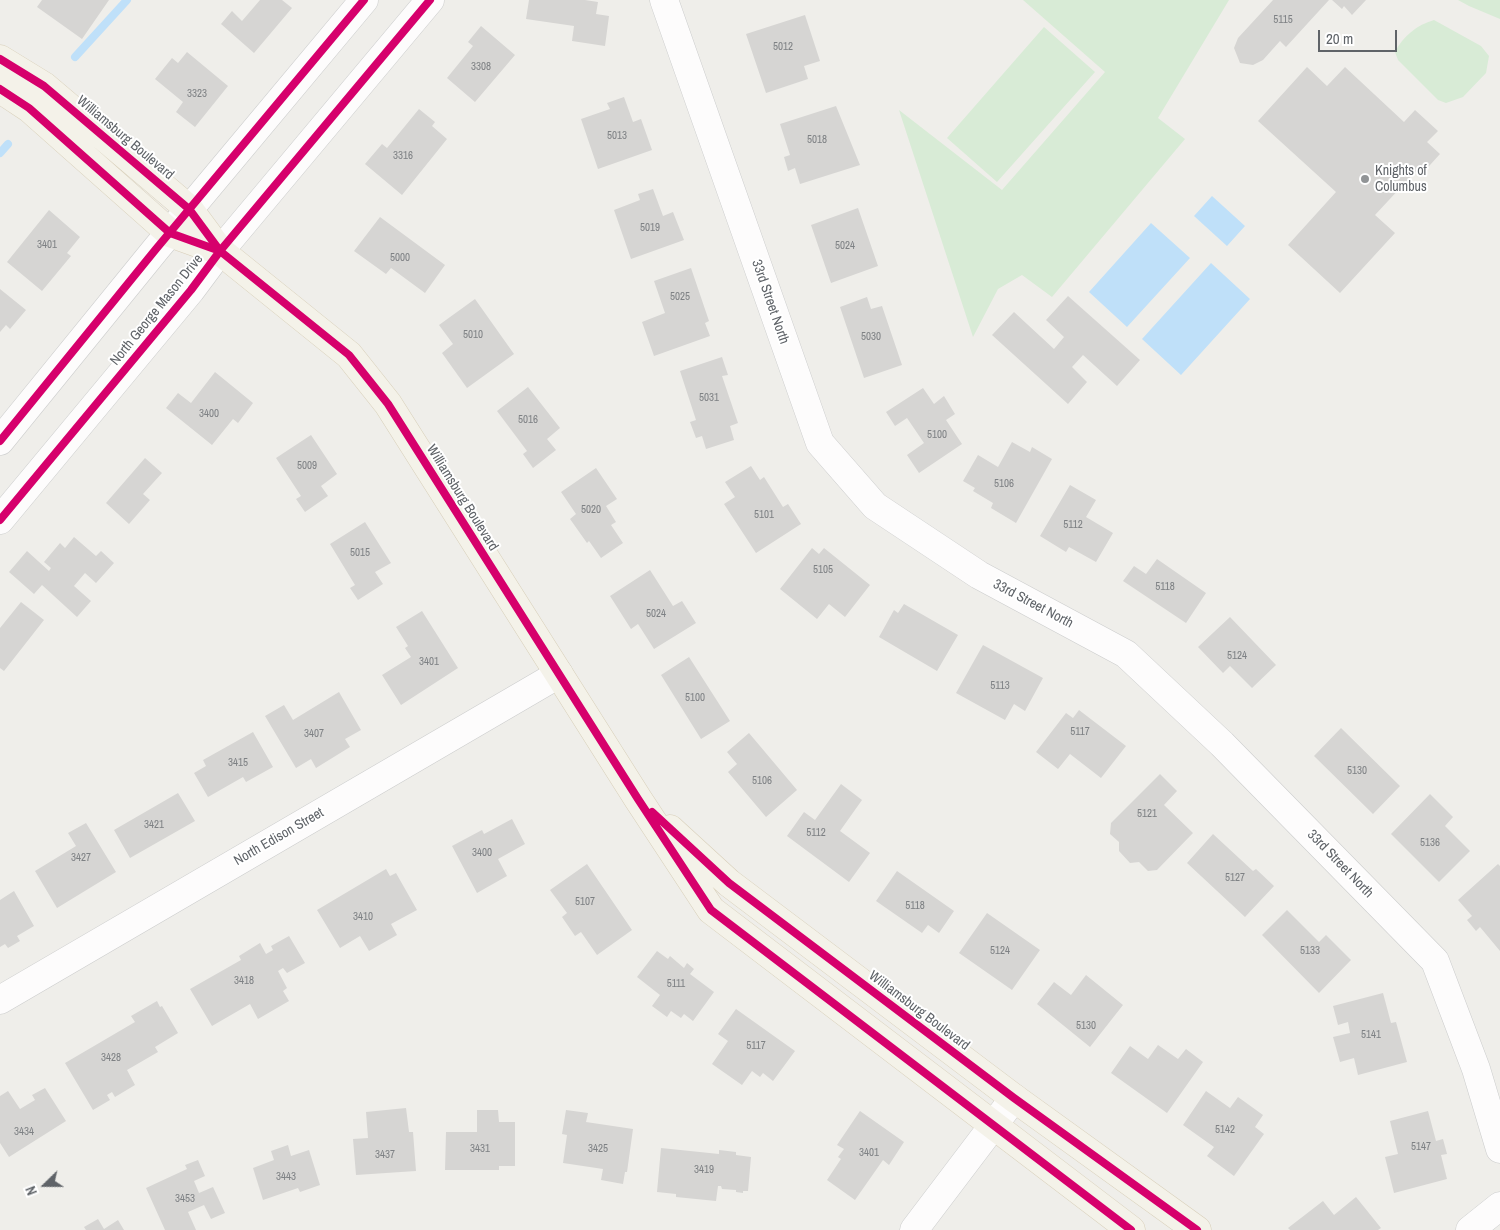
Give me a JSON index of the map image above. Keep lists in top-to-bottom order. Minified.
{"streets":{"main road":["Williamsburg Boulevard"],"street":["33rd Street North","North George Mason Drive","North Edison Street"]},"crossings":[["Williamsburg Boulevard","North George Mason Drive"],["Williamsburg Boulevard","North Edison Street"]],"places":["Knights of Columbus"],"house_numbers":["5115","5012","3308","3323","5013","5018","3316","5019","3401","5024","5000","5025","5010","5030","5031","3400","5016","5100","5009","5106","5020","5101","5112","5015","5105","5118","5024","5124","3401","5113","5100","5117","3407","3415","5130","5106","5121","3421","5112","5136","3400","3427","5127","5107","5118","3410","5124","5133","3418","5111","5130","5141","5117","3428","5142","3434","5147","3431","3425","3401","3437","3419","3443","3453"],"scale_bar":"20 m","north":"left"}
